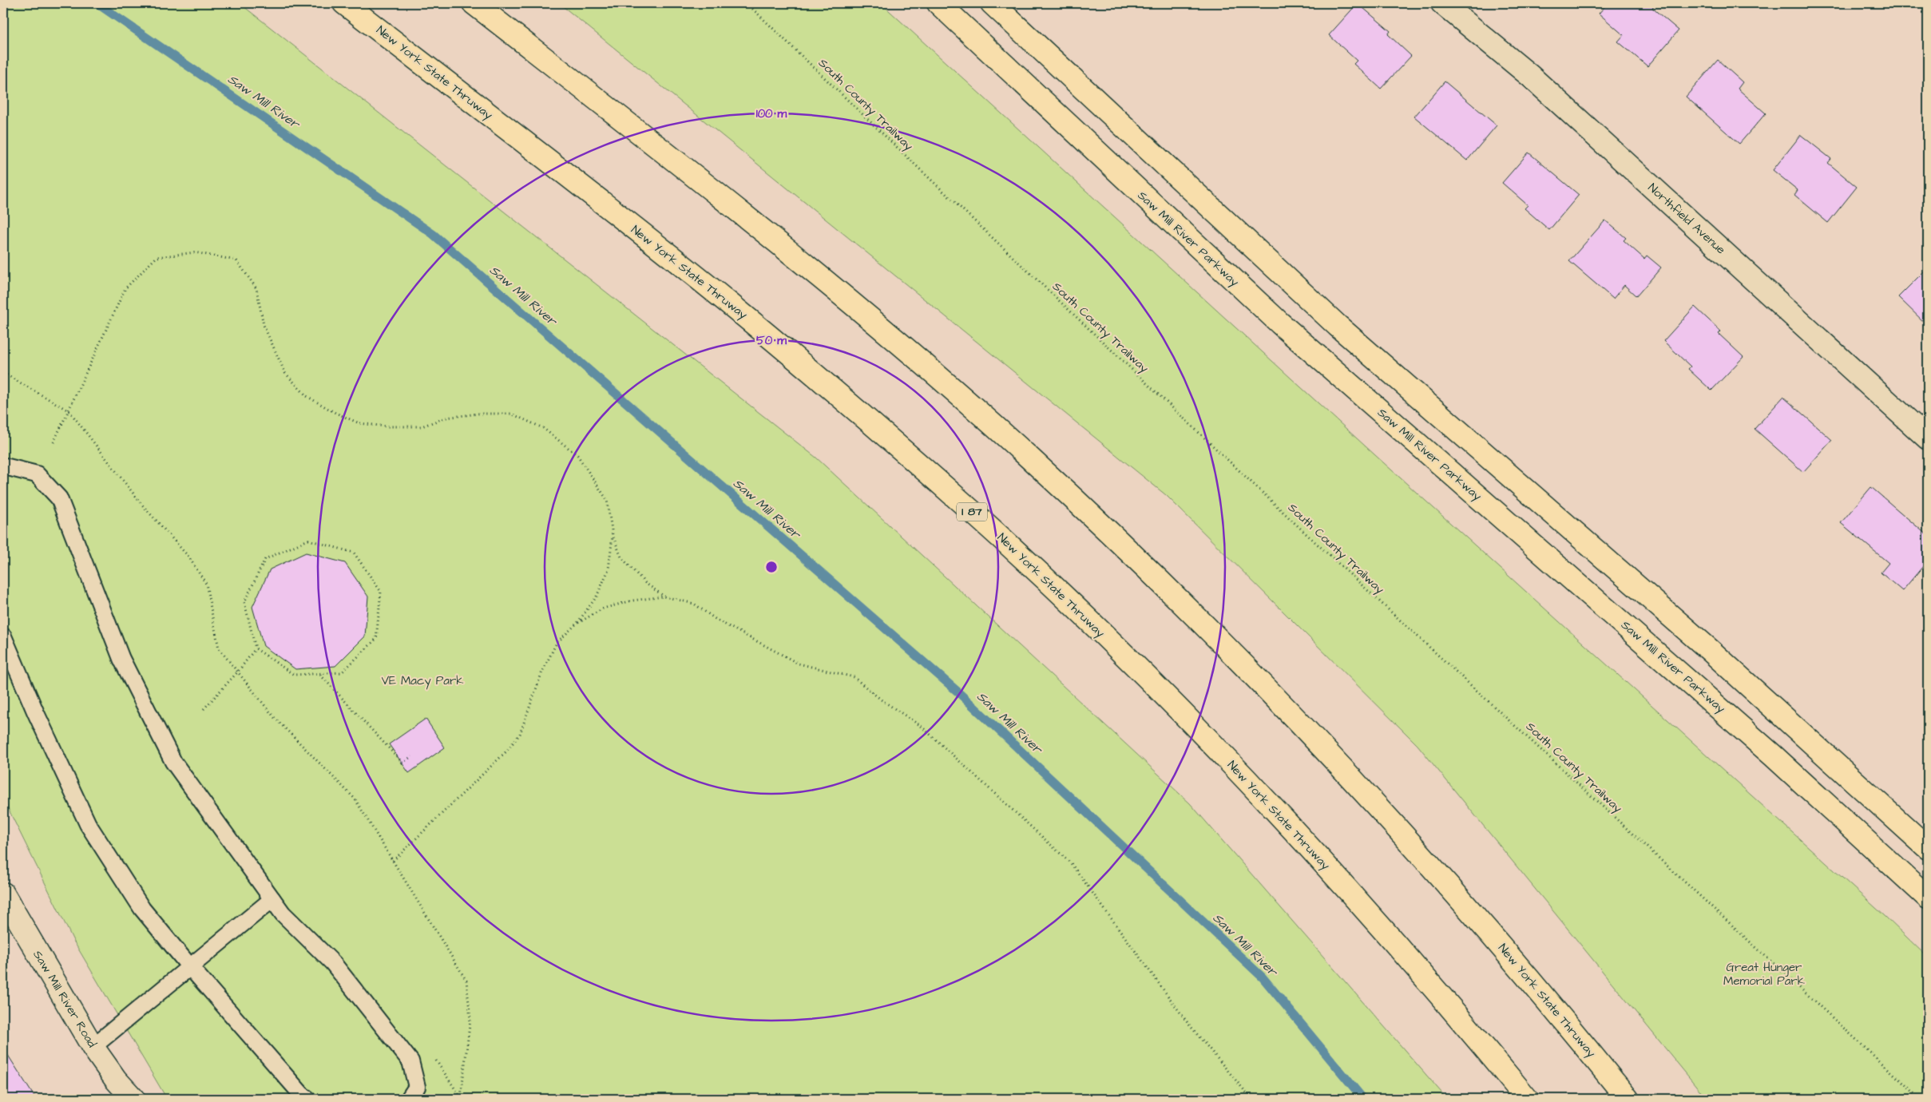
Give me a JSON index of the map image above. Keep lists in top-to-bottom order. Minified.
{"streets":{"highway":["New York State Thruway","Saw Mill River Parkway","I 87"],"street":["Northfield Avenue","Saw Mill River Road"],"path":["South County Trailway"]},"water":["Saw Mill River"],"parks":["VE Macy Park","Great Hunger Memorial Park"],"rings":["100 m","50 m"]}
